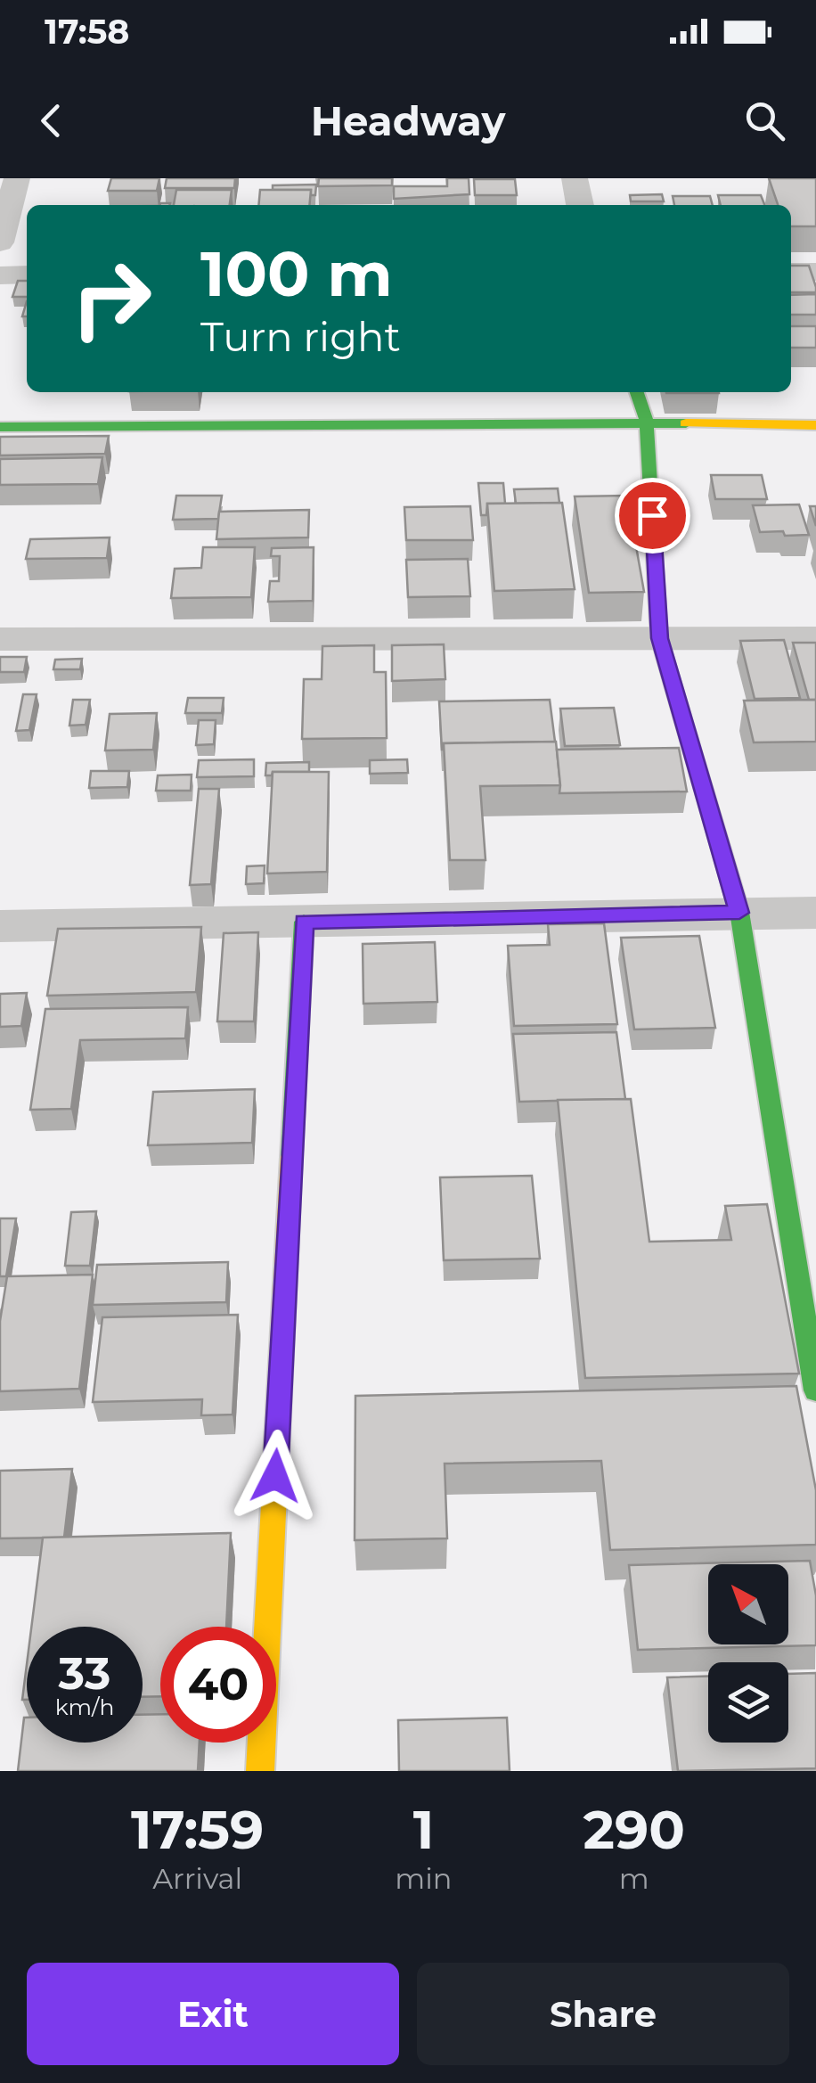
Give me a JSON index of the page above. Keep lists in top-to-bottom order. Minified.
{"north":"top left","page":{"status":"17:58","header":"Headway","turn":["100 m","Turn right"],"speed":"33 km/h","limit":"40","eta":["17:59","Arrival","1","min","290","m"],"buttons":["Exit","Share"]}}
